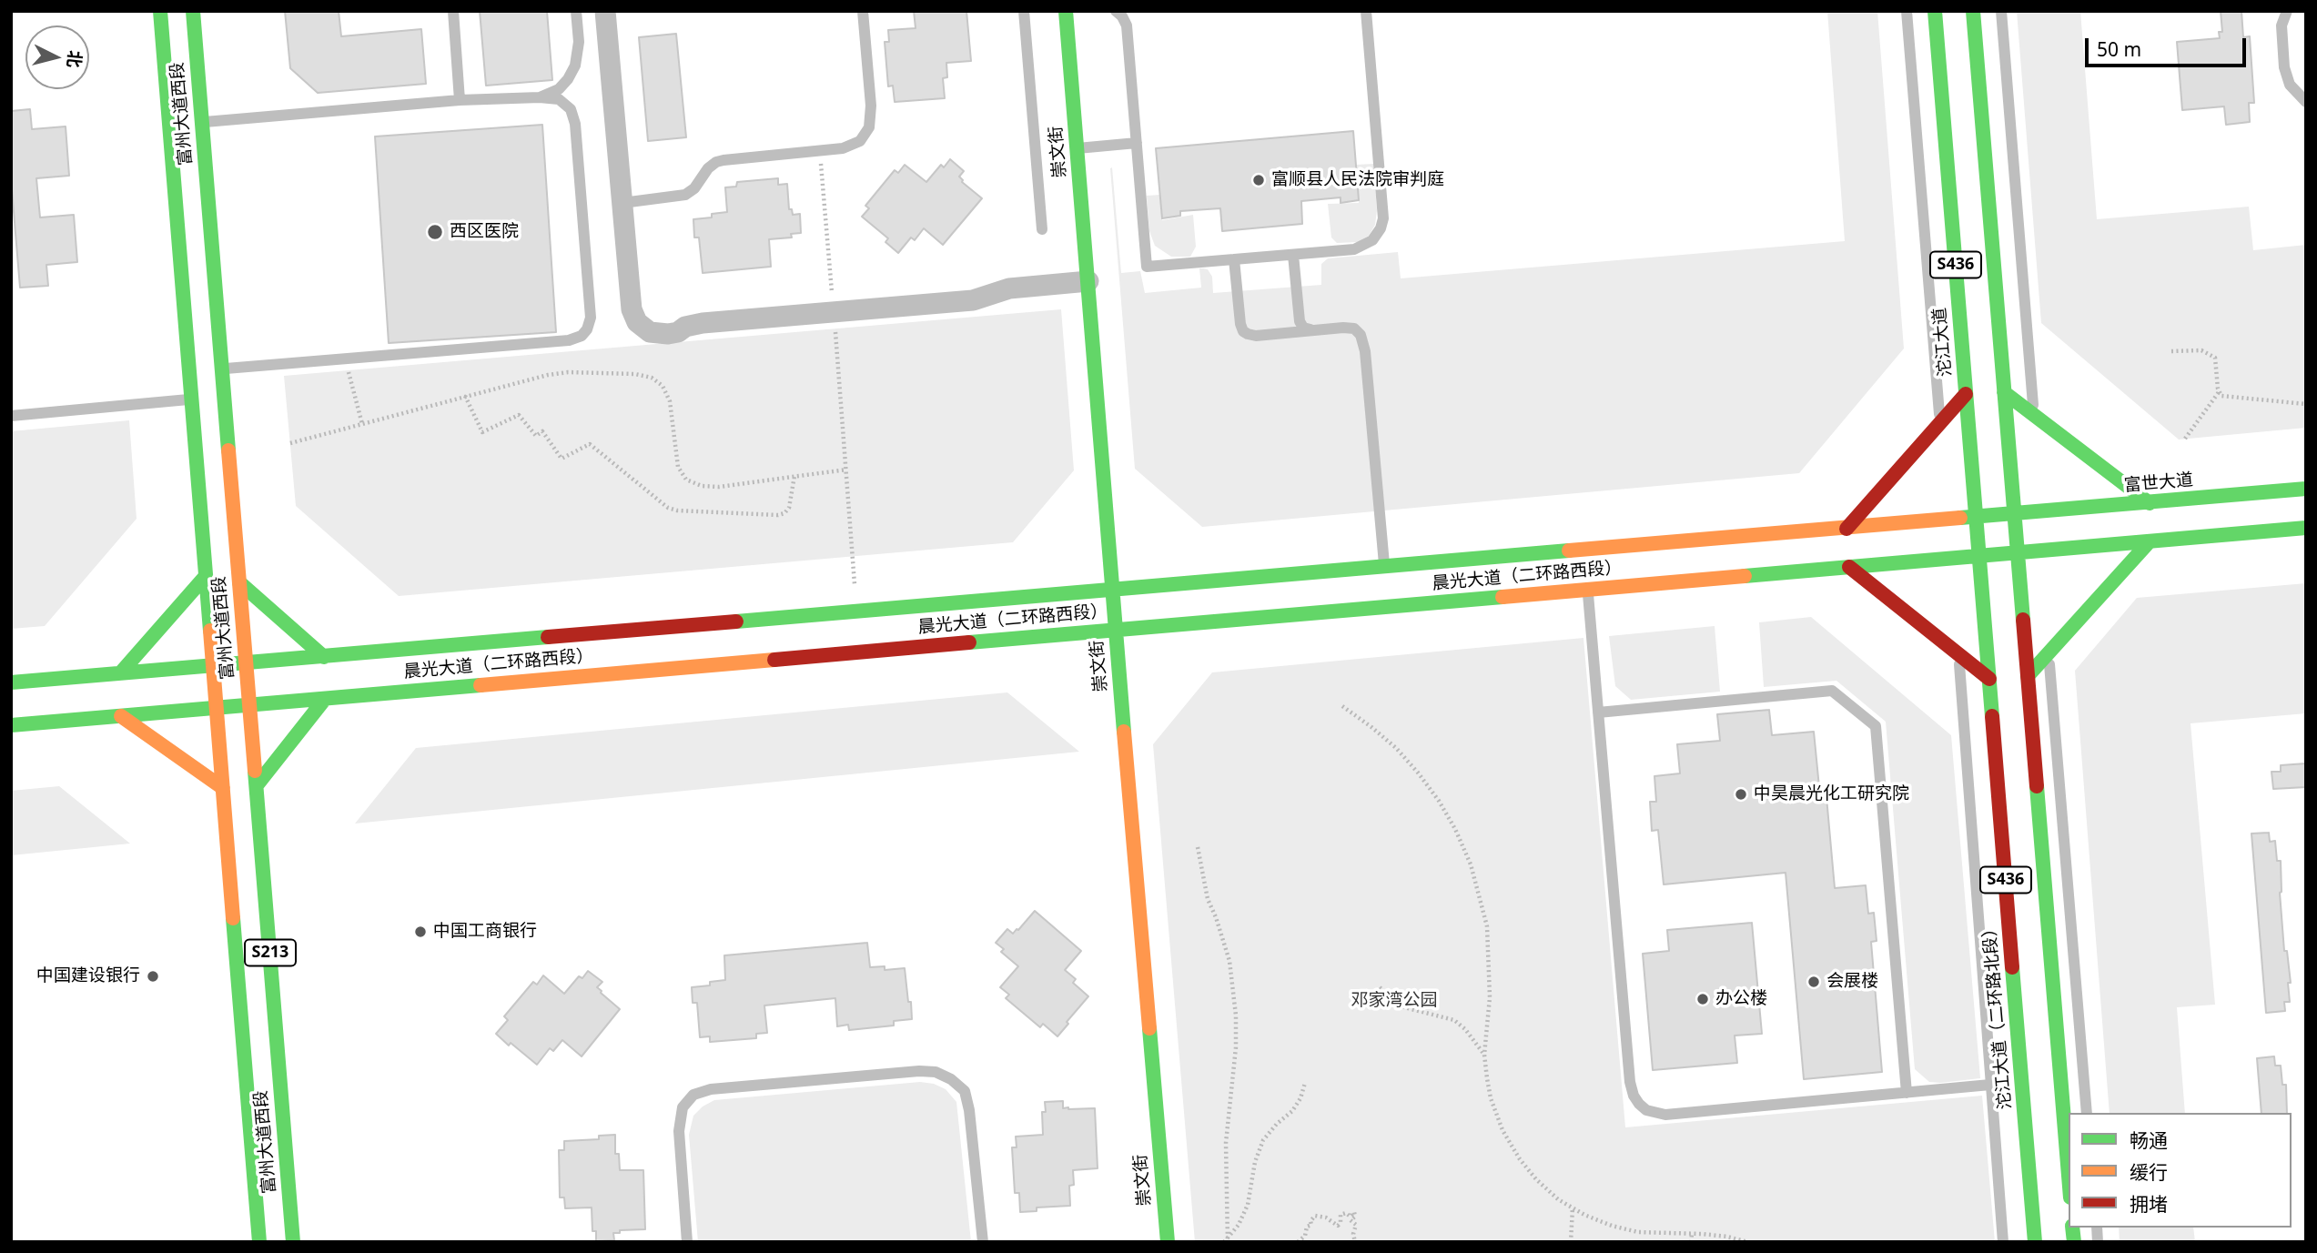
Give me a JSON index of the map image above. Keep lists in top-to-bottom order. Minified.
{"streets":{"main road":["富州大道西段","崇文街","S436","沱江大道","富世大道","晨光大道（二环路西段）","S213","沱江大道（二环路北段）"]},"crossings":[["富州大道西段","晨光大道（二环路西段）"],["崇文街","晨光大道（二环路西段）"],["S436","富世大道"],["S436","晨光大道（二环路西段）"],["沱江大道","晨光大道（二环路西段）"],["沱江大道","沱江大道（二环路北段）"],["富世大道","晨光大道（二环路西段）"],["晨光大道（二环路西段）","沱江大道（二环路北段）"]],"parks":["邓家湾公园"],"places":["富顺县人民法院审判庭","西区医院","中昊晨光化工研究院","中国工商银行","中国建设银行","会展楼","办公楼"],"legend":["畅通","缓行","拥堵"],"scale_bar":"50 m","north":"right"}
